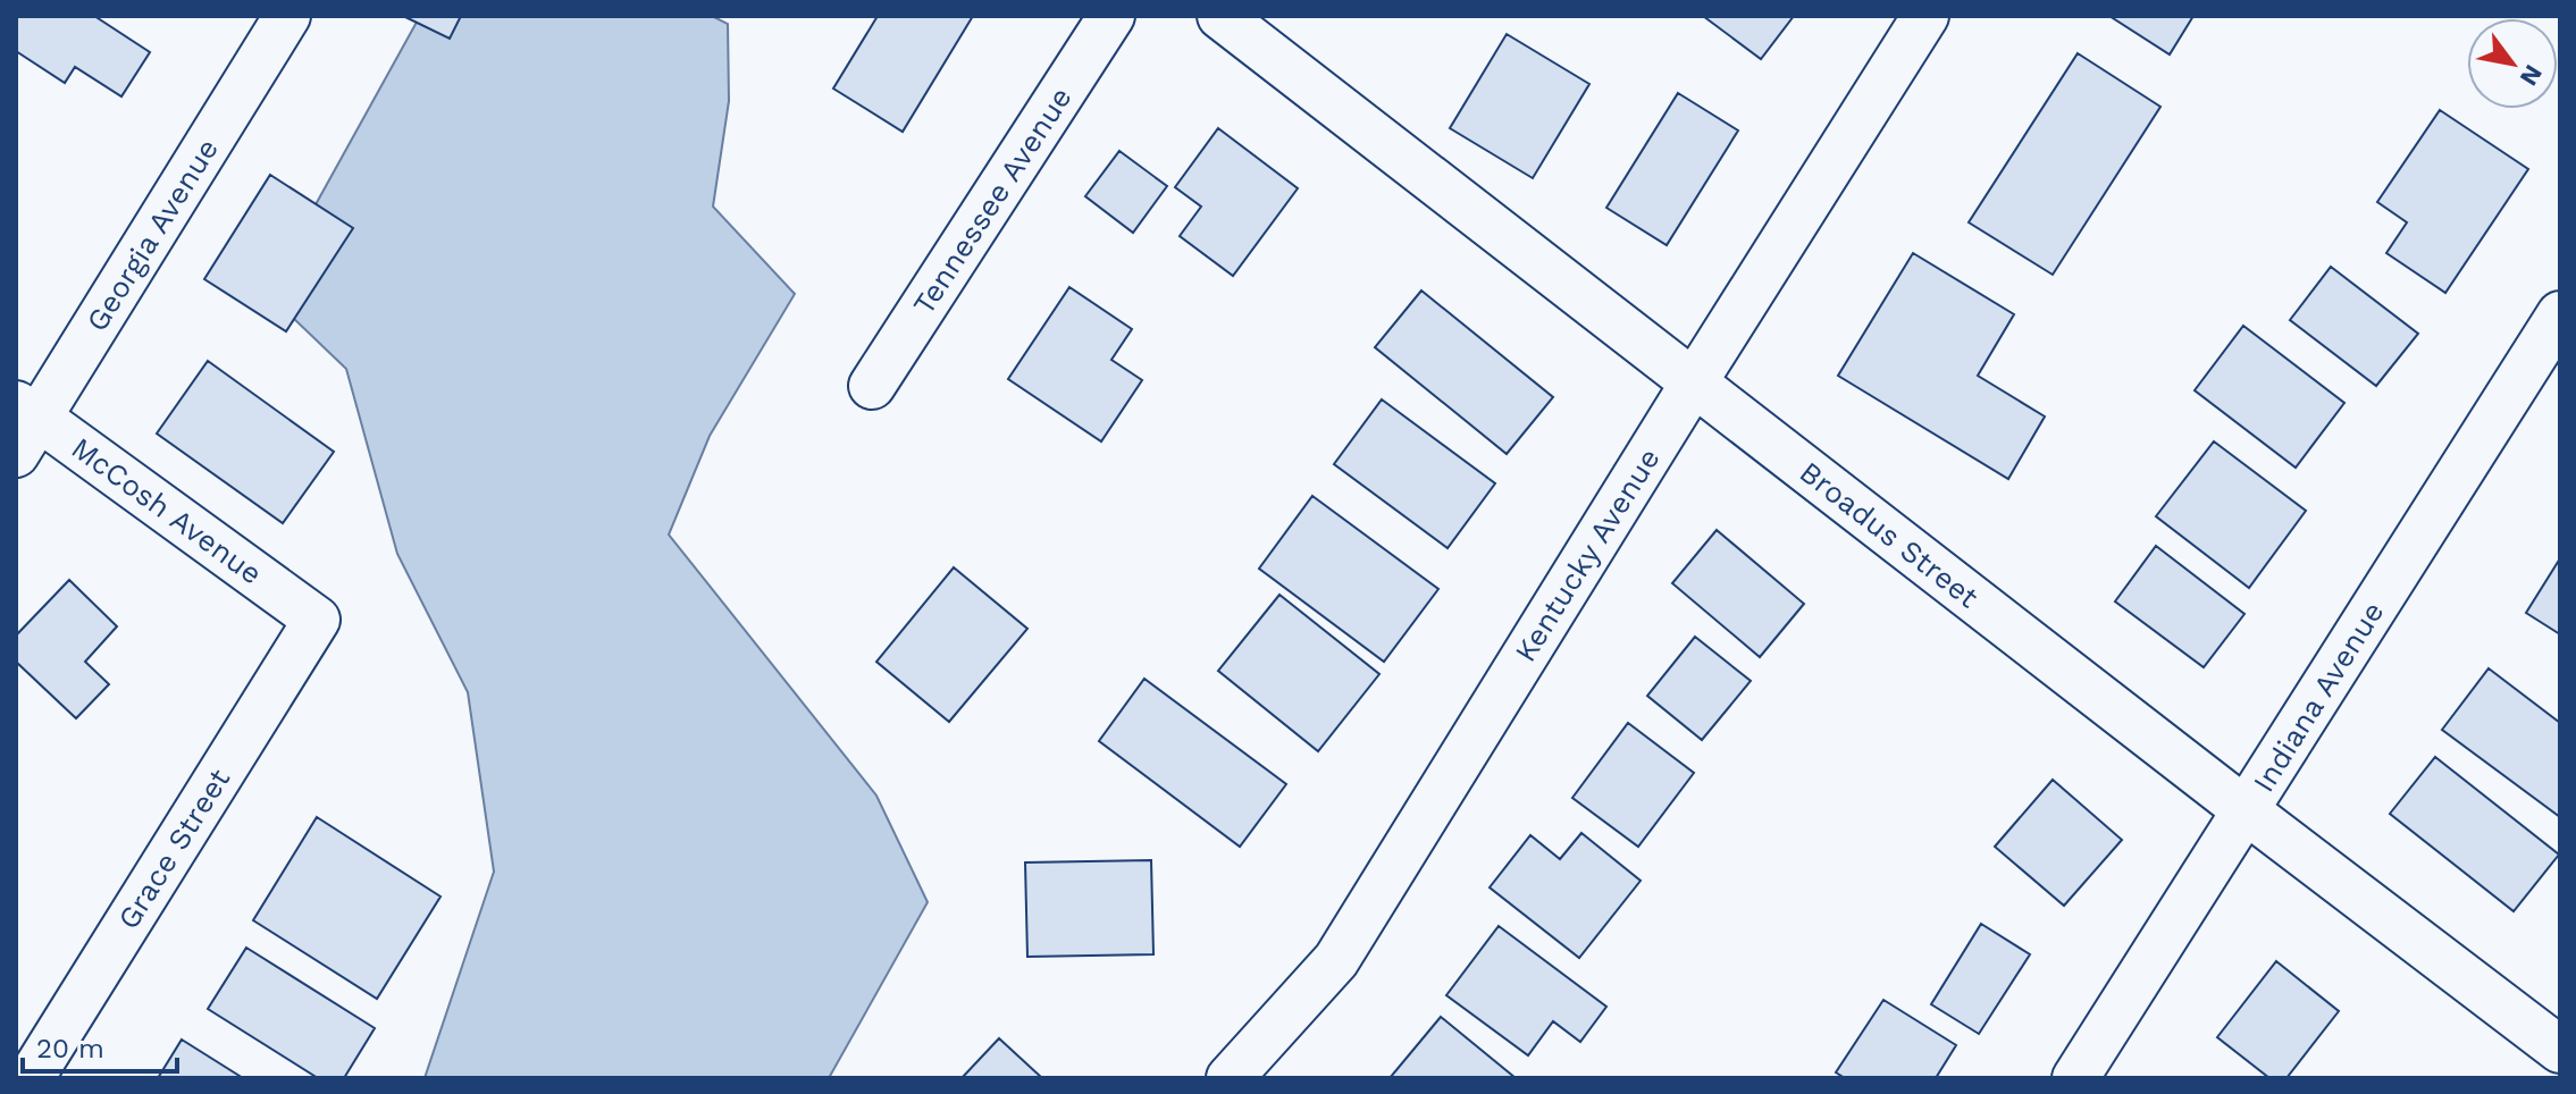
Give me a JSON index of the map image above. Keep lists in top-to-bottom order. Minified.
{"streets":{"street":["Tennessee Avenue","Georgia Avenue","McCosh Avenue","Broadus Street","Kentucky Avenue","Indiana Avenue","Grace Street"]},"crossings":[["Georgia Avenue","McCosh Avenue"],["McCosh Avenue","Grace Street"],["Broadus Street","Kentucky Avenue"],["Broadus Street","Indiana Avenue"]],"scale_bar":"20 m","north":"bottom right"}
